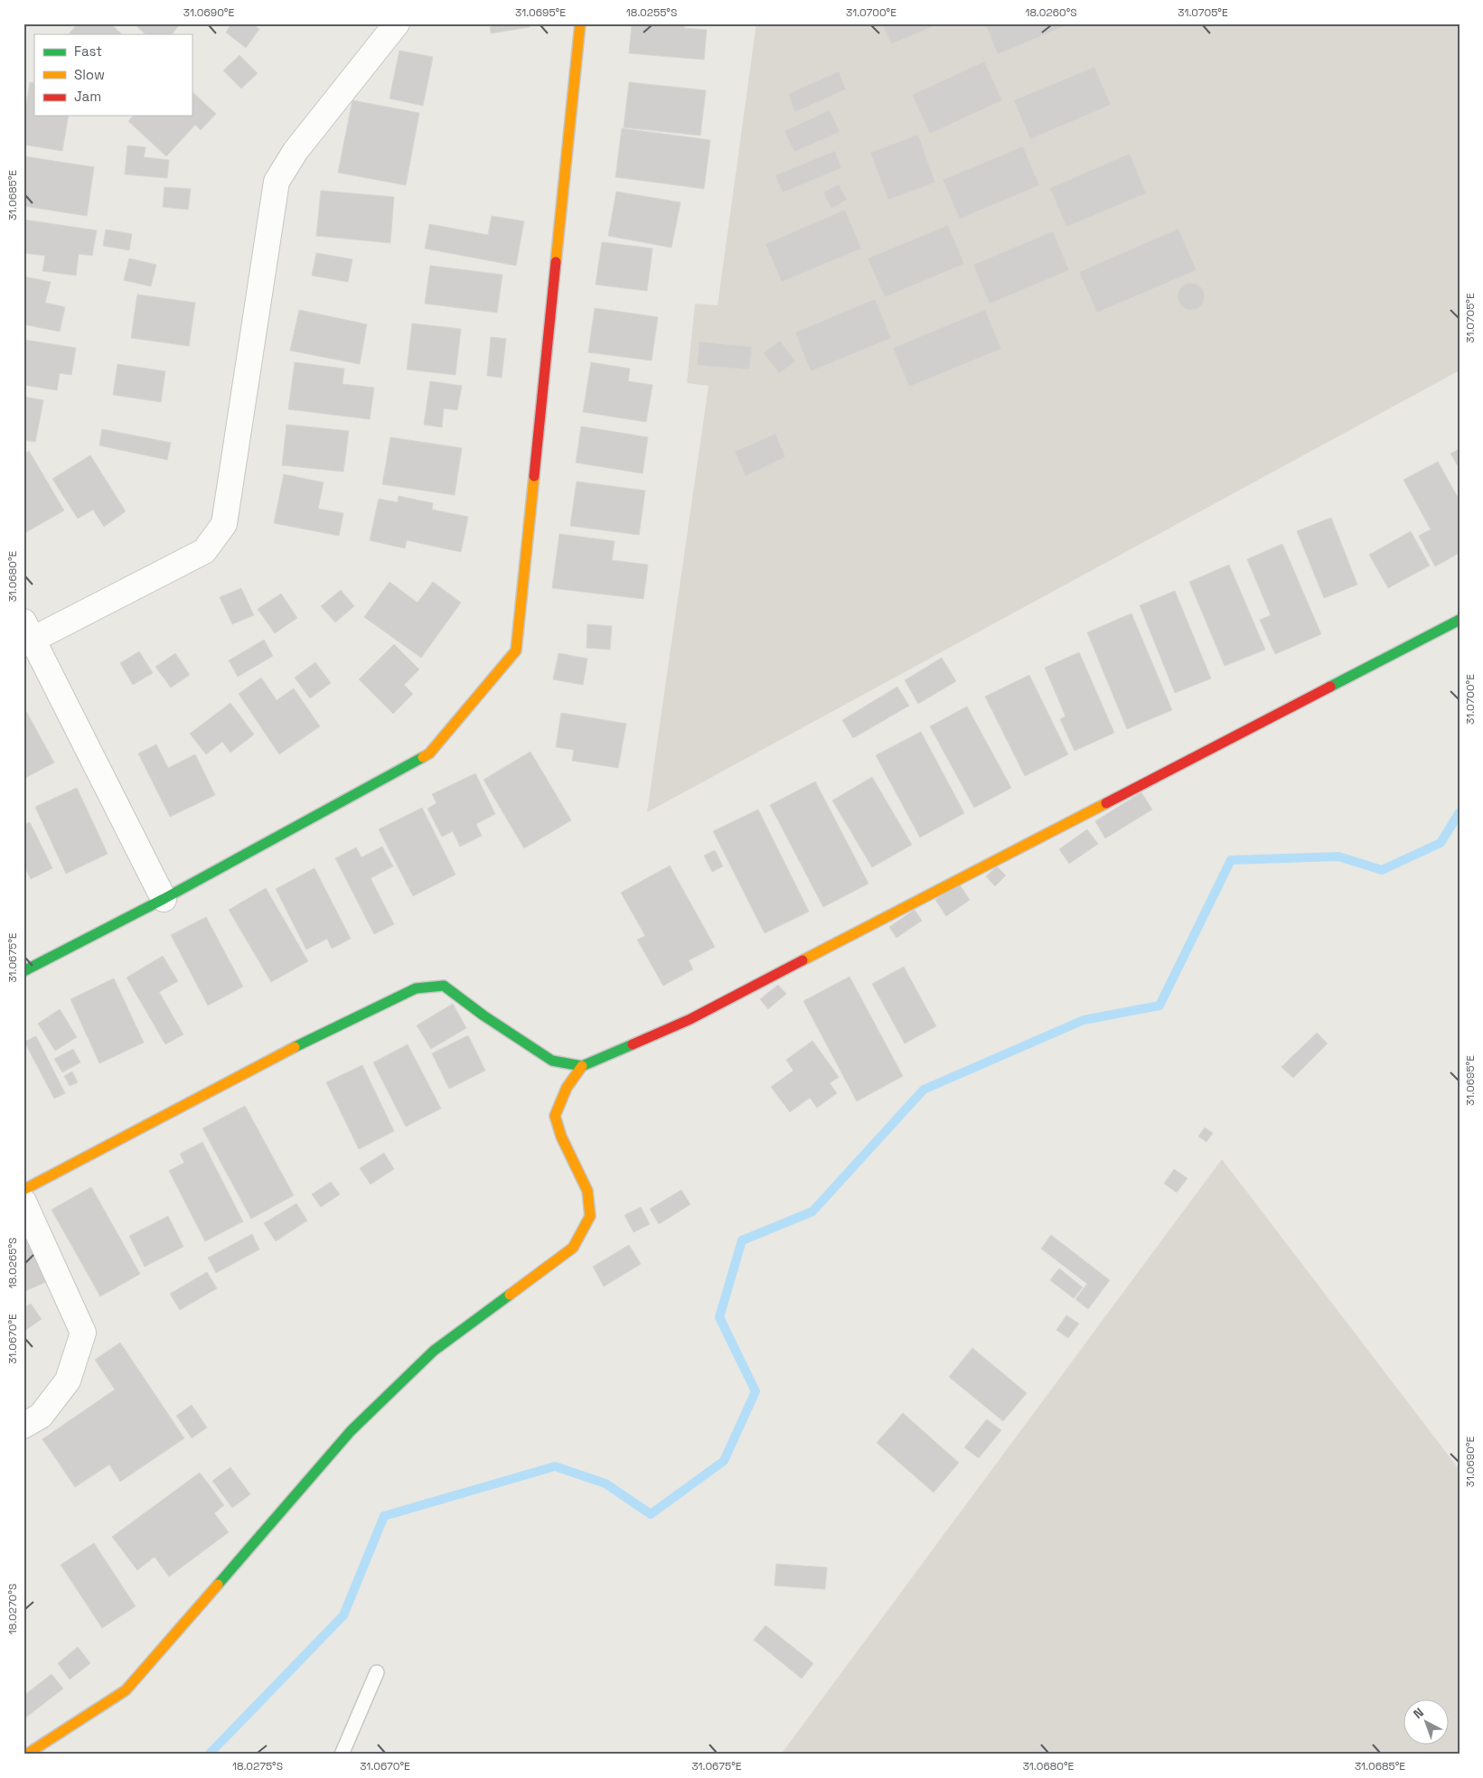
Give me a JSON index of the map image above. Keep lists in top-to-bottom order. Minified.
{"legend":["Fast","Slow","Jam"],"north":"top left","coordinates":["31.0690°E","31.0695°E","18.0255°S","31.0700°E","18.0260°S","31.0705°E","31.0685°E","31.0680°E","31.0675°E","18.0265°S","31.0670°E","18.0270°S","18.0275°S"]}
